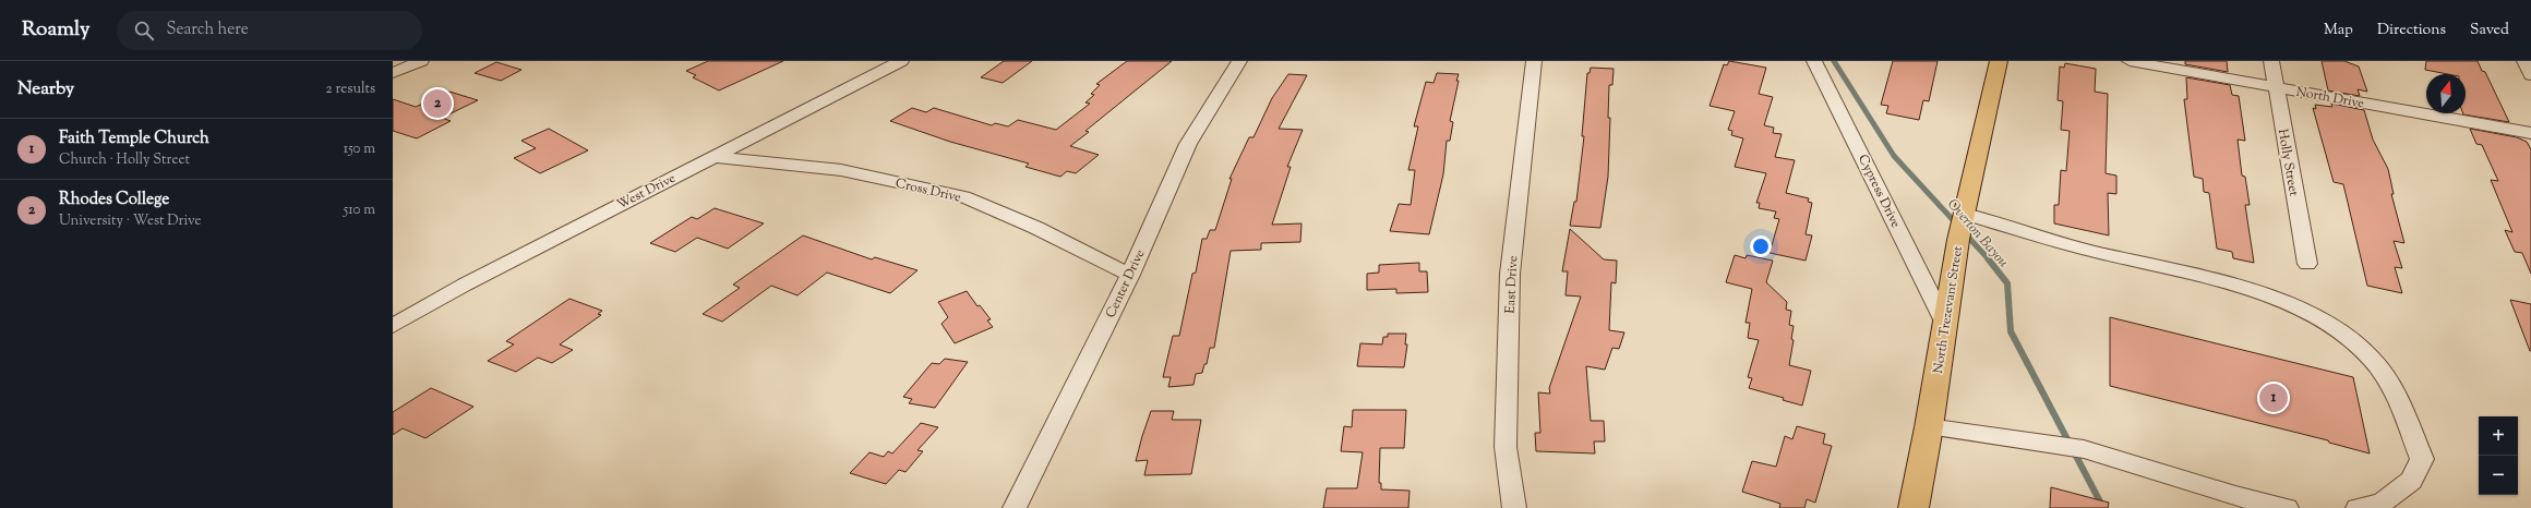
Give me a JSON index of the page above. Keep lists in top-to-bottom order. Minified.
{"streets":{"main road":["North Trezevant Street"],"street":["North Drive","Holly Street","Cross Drive","West Drive","Cypress Drive","Center Drive","East Drive"]},"crossings":[["North Drive","Holly Street"],["Cross Drive","West Drive"],["Cross Drive","Center Drive"],["Cypress Drive","North Trezevant Street"]],"water":["Overton Bayou"],"north":"top","page":{"header":"Roamly","search":"Search here","nav":["Map","Directions","Saved"],"heading":["Nearby","2 results"],"pins":["2","1"],"list":[{"mark":"1","name":"Faith Temple Church","note":"Church · Holly Street","value":"150 m"},{"mark":"2","name":"Rhodes College","note":"University · West Drive","value":"510 m"}],"map_buttons":["+","−"]}}
